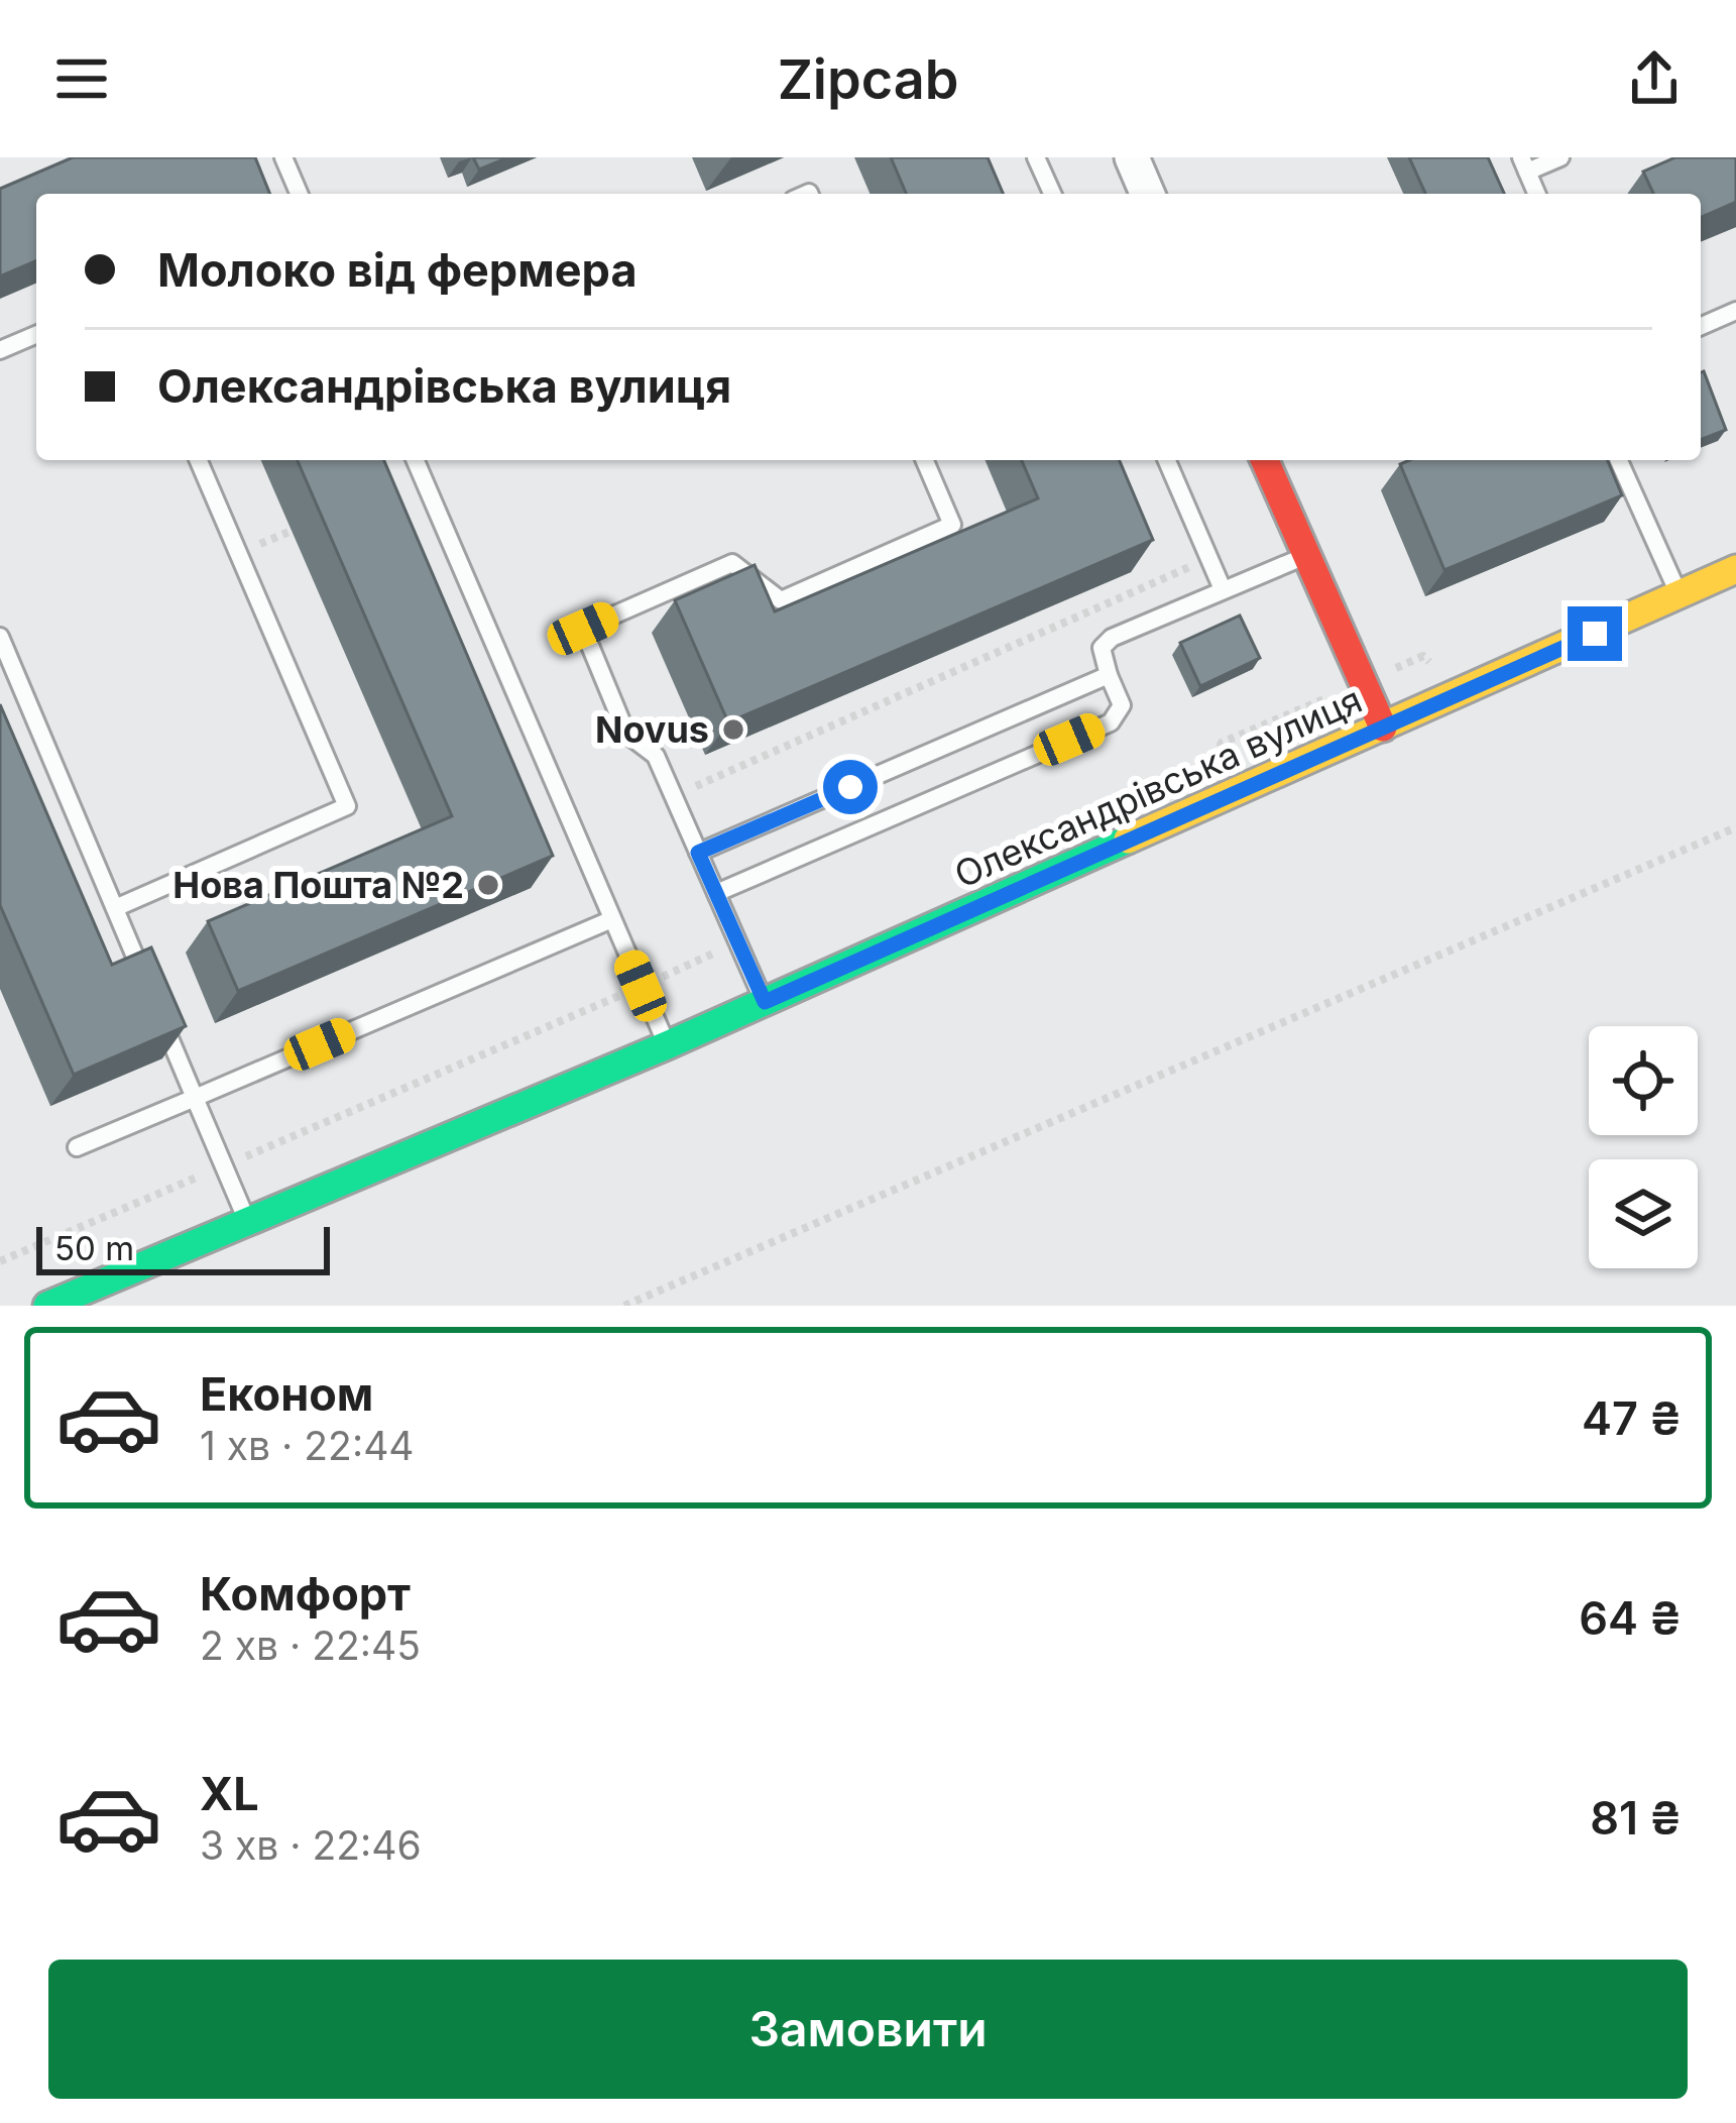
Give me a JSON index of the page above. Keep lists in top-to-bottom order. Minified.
{"streets":{"street":["Олександрівська вулиця"]},"places":["Novus","Нова Пошта №2"],"scale_bar":"50 m","page":{"header":"Zipcab","banner":["Молоко від фермера","Олександрівська вулиця"],"scale":"50 m","list":[{"name":"Економ","note":"1 хв · 22:44","value":"47 ₴"},{"name":"Комфорт","note":"2 хв · 22:45","value":"64 ₴"},{"name":"XL","note":"3 хв · 22:46","value":"81 ₴"}],"buttons":"Замовити"}}
